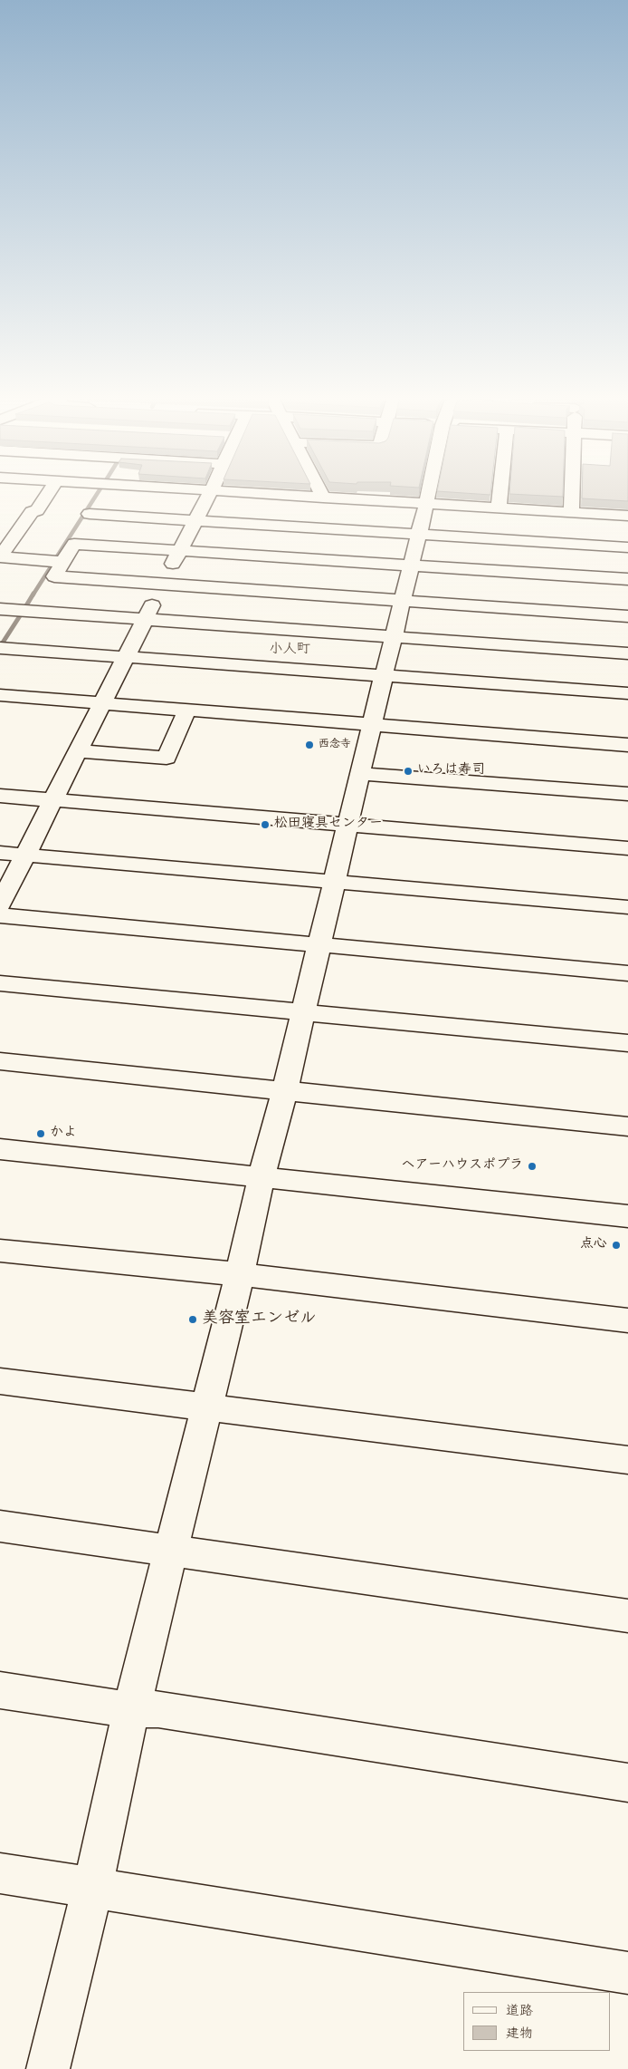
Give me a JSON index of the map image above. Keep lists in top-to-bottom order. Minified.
{"districts":["小人町"],"places":["西念寺","いろは寿司","松田寝具センター","かよ","ヘアーハウスポプラ","点心","美容室エンゼル"],"legend":["道路","建物"]}
